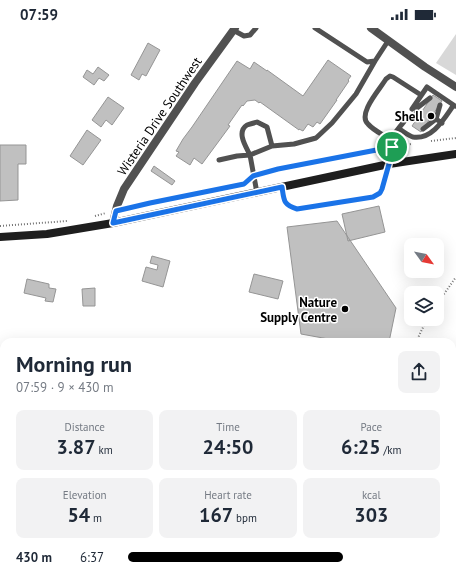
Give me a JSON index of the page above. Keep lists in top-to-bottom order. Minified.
{"streets":{"street":["Wisteria Drive Southwest"]},"places":["Shell","Nature Supply Centre"],"north":"bottom right","page":{"status":"07:59","heading":["Morning run","07:59 · 9 × 430 m"],"stats":[["Distance","3.87 km"],["Time","24:50"],["Pace","6:25 /km"],["Elevation","54 m"],["Heart rate","167 bpm"],["kcal","303"]],"list":[{"name":"430 m","note":"6:37"}]}}
